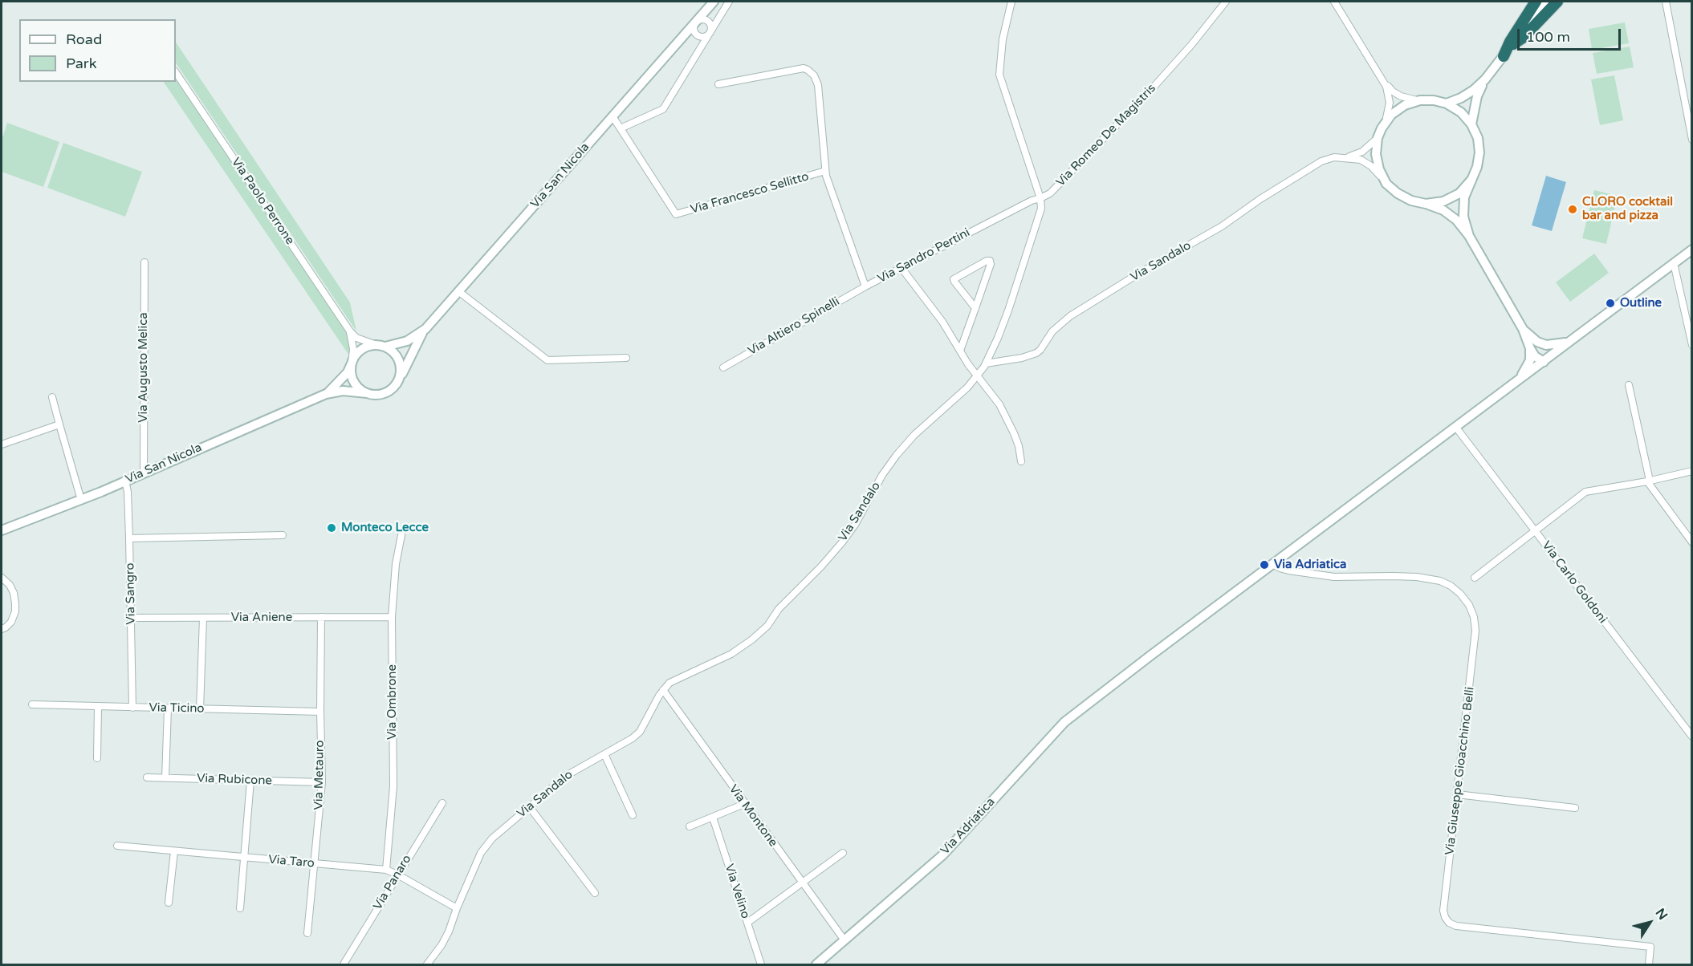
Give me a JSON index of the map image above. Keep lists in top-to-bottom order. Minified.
{"streets":{"street":["Via Romeo De Magistris","Via San Nicola","Via Francesco Sellitto","Via Paolo Perrone","Via Sandro Pertini","Via Sandalo","Via Altiero Spinelli","Via Augusto Melica","Via Carlo Goldoni","Via Sangro","Via Aniene","Via Ombrone","Via Ticino","Via Giuseppe Gioacchino Belli","Via Metauro","Via Rubicone","Via Montone","Via Adriatica","Via Taro","Via Panaro","Via Velino"]},"crossings":[["Via Romeo De Magistris","Via Sandro Pertini"],["Via San Nicola","Via Francesco Sellitto"],["Via San Nicola","Via Paolo Perrone"],["Via San Nicola","Via Augusto Melica"],["Via San Nicola","Via Sangro"],["Via Francesco Sellitto","Via Sandro Pertini"],["Via Sandro Pertini","Via Altiero Spinelli"],["Via Sandalo","Via Montone"],["Via Sandalo","Via Taro"],["Via Carlo Goldoni","Via Adriatica"],["Via Sangro","Via Aniene"],["Via Sangro","Via Ticino"],["Via Aniene","Via Ombrone"],["Via Aniene","Via Metauro"],["Via Ombrone","Via Taro"],["Via Ticino","Via Metauro"],["Via Giuseppe Gioacchino Belli","Via Adriatica"],["Via Metauro","Via Rubicone"],["Via Metauro","Via Taro"],["Via Montone","Via Adriatica"],["Via Taro","Via Panaro"]],"places":["CLORO cocktail bar and pizza","Outline","Monteco Lecce","Via Adriatica"],"legend":["Road","Park"],"scale_bar":"100 m","north":"top right"}
